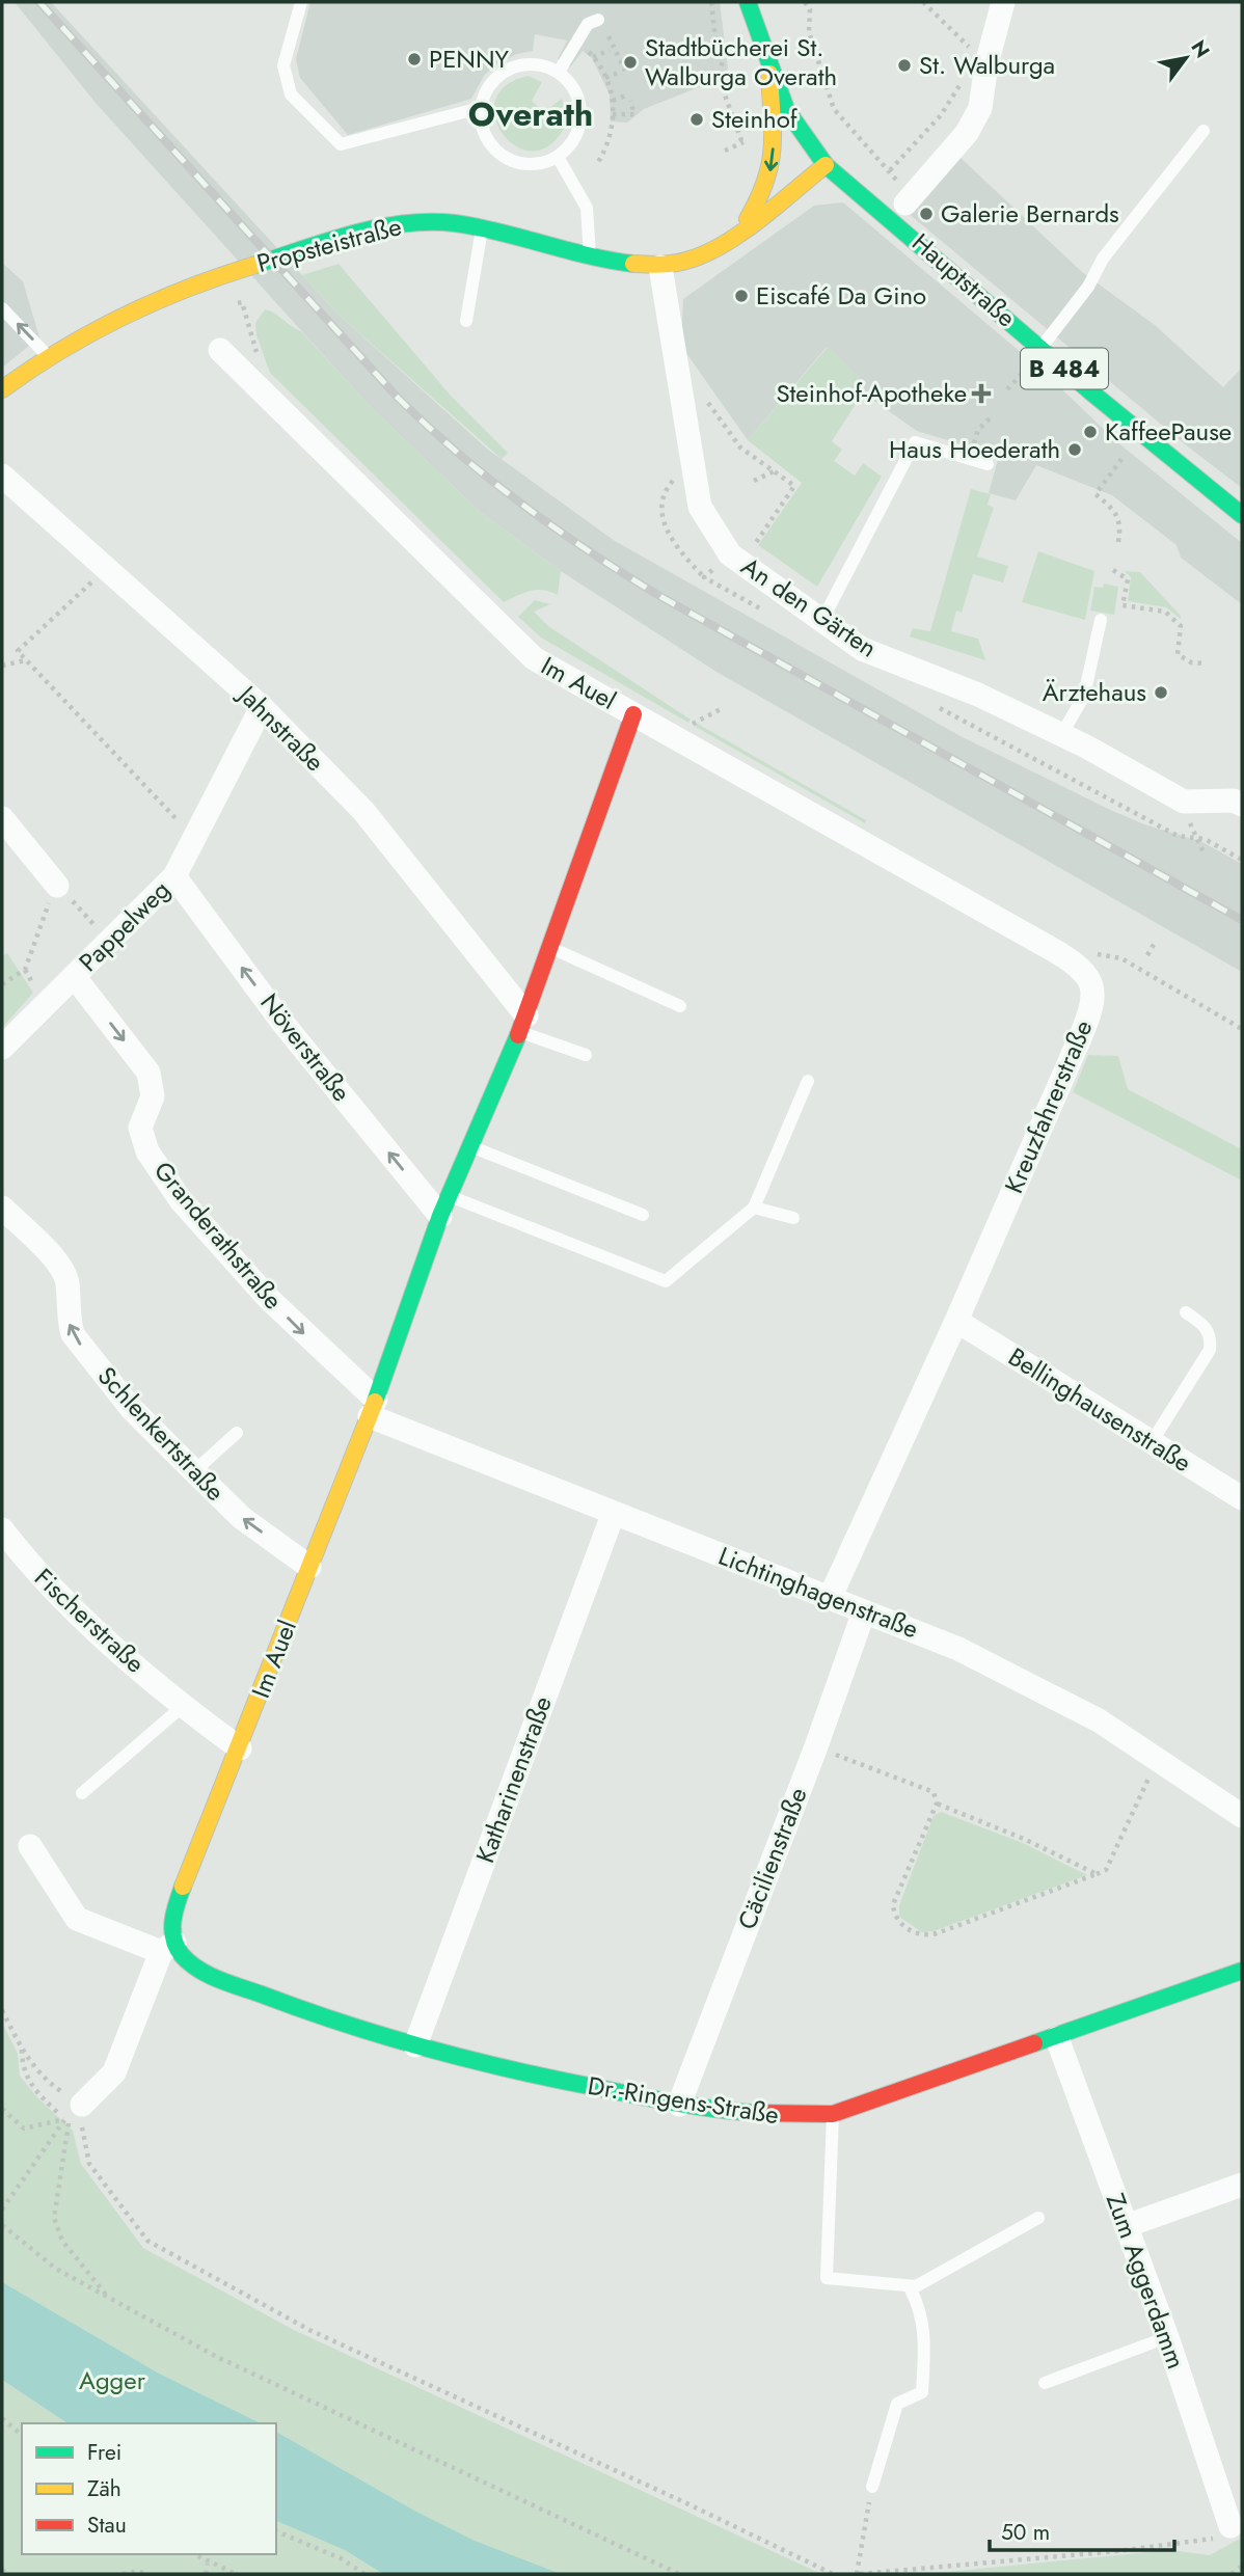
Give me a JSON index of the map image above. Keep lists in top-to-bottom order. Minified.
{"streets":{"street":["Propsteistraße","Hauptstraße","B 484","An den Gärten","Im Auel","Jahnstraße","Pappelweg","Növerstraße","Kreuzfahrerstraße","Granderathstraße","Bellinghausenstraße","Schlenkertstraße","Lichtinghagenstraße","Fischerstraße","Katharinenstraße","Cäcilienstraße","Dr.-Ringens-Straße","Zum Aggerdamm"]},"crossings":[["Propsteistraße","Hauptstraße"],["Propsteistraße","An den Gärten"],["Im Auel","Jahnstraße"],["Im Auel","Növerstraße"],["Im Auel","Kreuzfahrerstraße"],["Im Auel","Granderathstraße"],["Im Auel","Schlenkertstraße"],["Im Auel","Lichtinghagenstraße"],["Im Auel","Fischerstraße"],["Im Auel","Dr.-Ringens-Straße"],["Jahnstraße","Pappelweg"],["Pappelweg","Növerstraße"],["Pappelweg","Granderathstraße"],["Kreuzfahrerstraße","Bellinghausenstraße"],["Kreuzfahrerstraße","Lichtinghagenstraße"],["Granderathstraße","Lichtinghagenstraße"],["Lichtinghagenstraße","Katharinenstraße"],["Lichtinghagenstraße","Cäcilienstraße"],["Katharinenstraße","Dr.-Ringens-Straße"],["Cäcilienstraße","Dr.-Ringens-Straße"],["Dr.-Ringens-Straße","Zum Aggerdamm"]],"one_way":["Növerstraße","Granderathstraße","Schlenkertstraße"],"districts":["Overath"],"parks":["Agger"],"places":{"other":["PENNY","Stadtbücherei St. Walburga Overath","St. Walburga","Steinhof","Galerie Bernards","Eiscafé Da Gino","KaffeePause","Haus Hoederath","Ärztehaus"],"health":["Steinhof-Apotheke"]},"legend":["Frei","Zäh","Stau"],"scale_bar":"50 m","north":"top right"}
